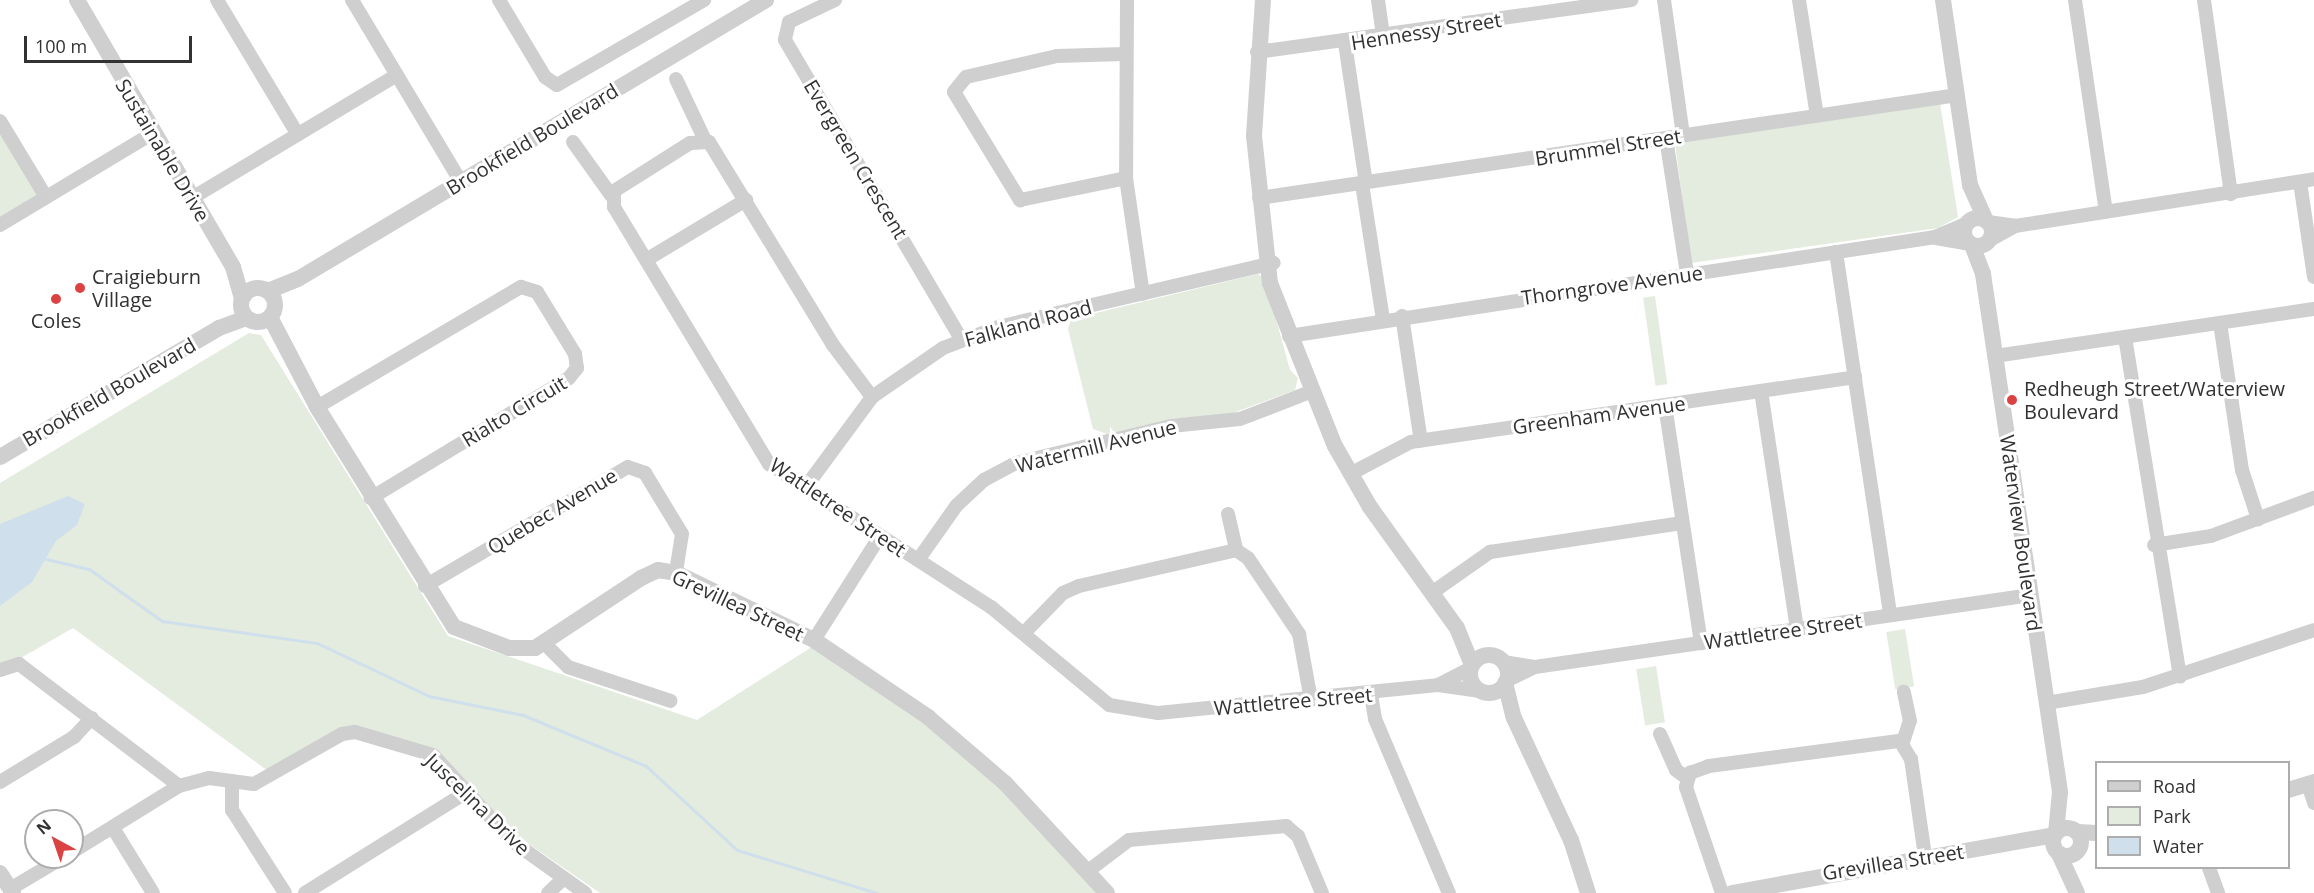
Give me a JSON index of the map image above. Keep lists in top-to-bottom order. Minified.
{"streets":{"street":["Hennessy Street","Brookfield Boulevard","Brummel Street","Sustainable Drive","Evergreen Crescent","Thorngrove Avenue","Falkland Road","Rialto Circuit","Greenham Avenue","Watermill Avenue","Wattletree Street","Quebec Avenue","Waterview Boulevard","Grevillea Street","Juscelina Drive"]},"crossings":[["Brookfield Boulevard","Sustainable Drive"],["Evergreen Crescent","Falkland Road"],["Thorngrove Avenue","Waterview Boulevard"],["Falkland Road","Wattletree Street"],["Watermill Avenue","Wattletree Street"],["Wattletree Street","Waterview Boulevard"],["Quebec Avenue","Grevillea Street"],["Waterview Boulevard","Grevillea Street"]],"places":["Craigieburn Village","Coles","Redheugh Street/Waterview Boulevard"],"legend":["Road","Park","Water"],"scale_bar":"100 m","north":"top left"}
